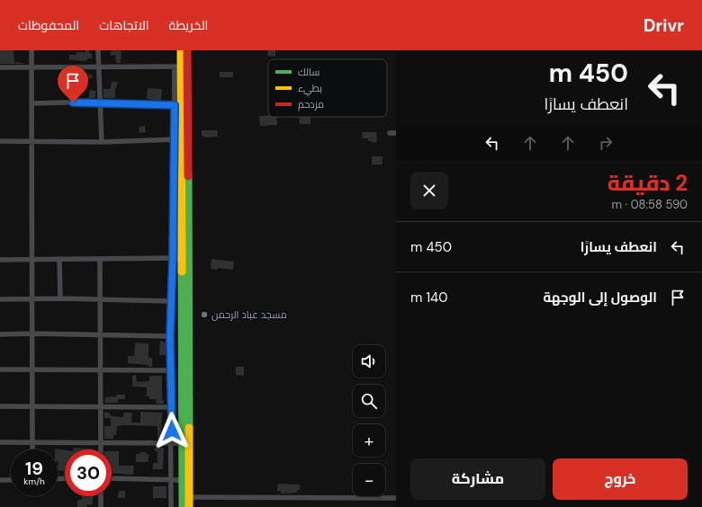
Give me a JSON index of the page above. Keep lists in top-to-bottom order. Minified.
{"places":["مسجد عباد الرحمن"],"legend":["سالك","بطيء","مزدحم"],"page":{"header":"Drivr","nav":["الخريطة","الاتجاهات","المحفوظات"],"turn":["450 m","انعطف يسارًا"],"heading":["2 دقيقة","590 m · 08:58"],"list":[{"name":"انعطف يسارًا","value":"450 m"},{"name":"الوصول إلى الوجهة","value":"140 m"}],"map_buttons":["+","−"],"speed":"19 km/h","limit":"30","buttons":["خروج","مشاركة"]}}
